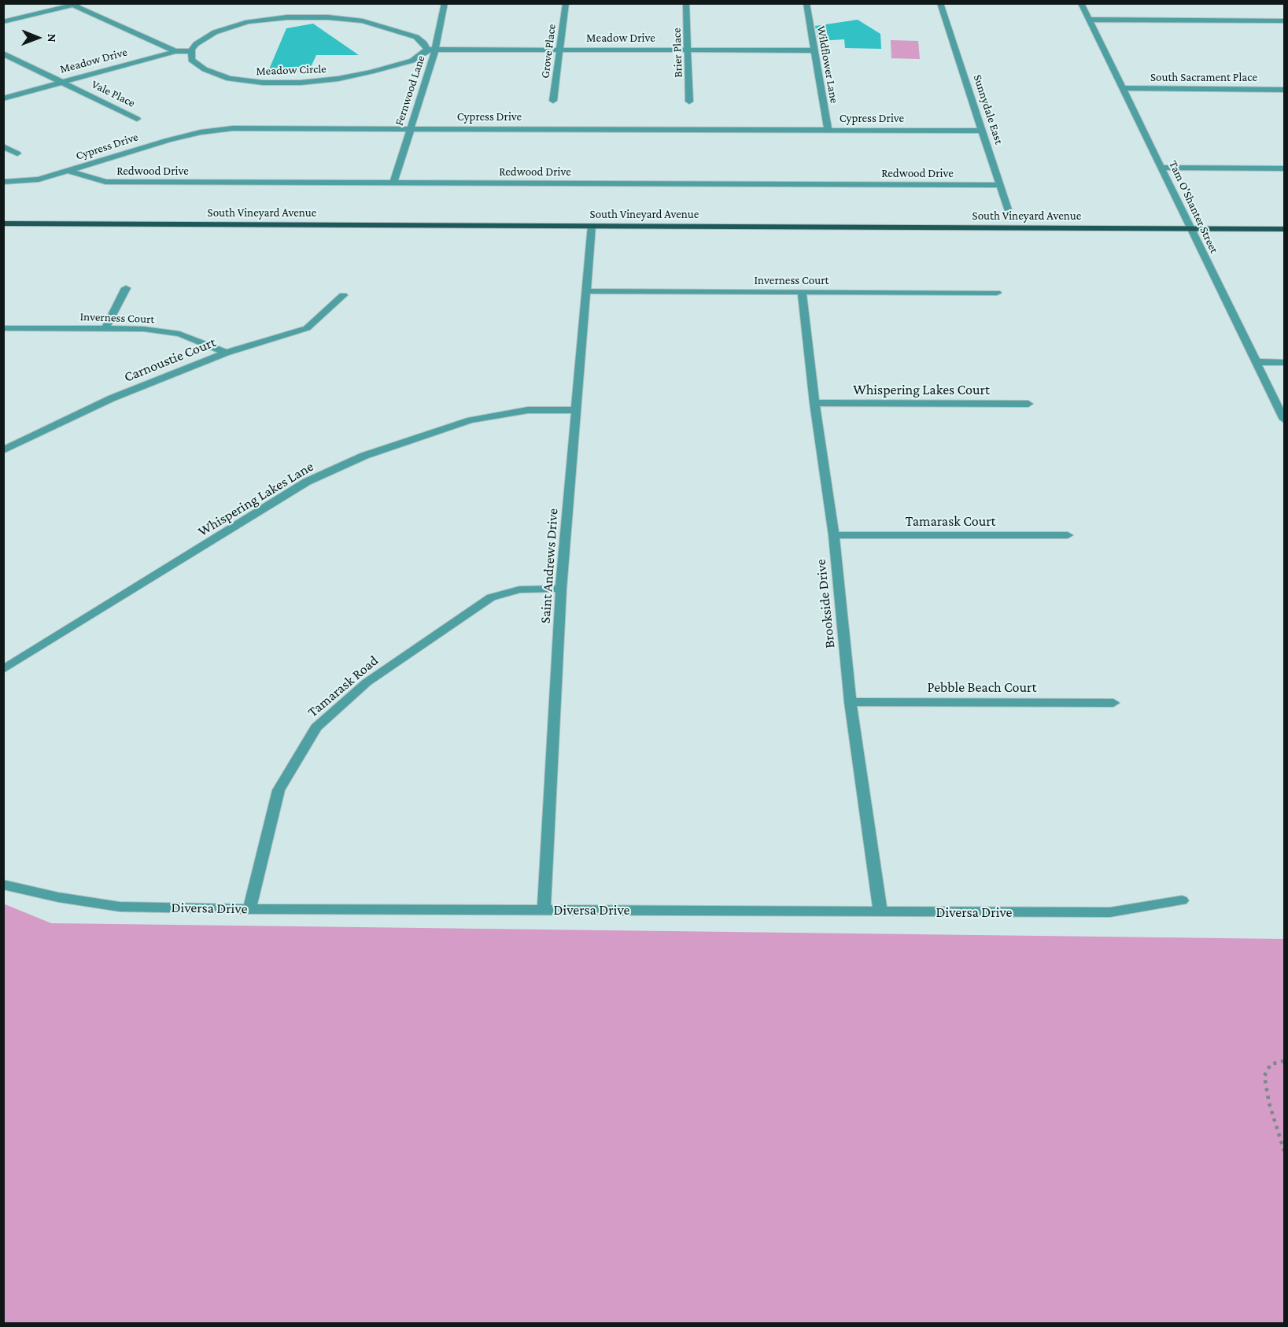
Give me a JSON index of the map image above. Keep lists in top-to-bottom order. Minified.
{"streets":{"main road":["South Vineyard Avenue"],"street":["Meadow Drive","Grove Place","Brier Place","Wildflower Lane","Meadow Circle","South Sacrament Place","Fernwood Lane","Vale Place","Sunnydale East","Cypress Drive","Redwood Drive","Tam O'Shanter Street","Inverness Court","Carnoustie Court","Whispering Lakes Court","Whispering Lakes Lane","Tamarask Court","Saint Andrews Drive","Brookside Drive","Tamarask Road","Pebble Beach Court","Diversa Drive"]},"crossings":[["Meadow Drive","Grove Place"],["Meadow Drive","Brier Place"],["Meadow Drive","Wildflower Lane"],["Meadow Drive","Meadow Circle"],["Meadow Drive","Fernwood Lane"],["Meadow Drive","Vale Place"],["Wildflower Lane","Cypress Drive"],["Meadow Circle","Fernwood Lane"],["South Sacrament Place","Tam O'Shanter Street"],["Fernwood Lane","Cypress Drive"],["Fernwood Lane","Redwood Drive"],["Sunnydale East","Cypress Drive"],["Sunnydale East","Redwood Drive"],["Cypress Drive","Redwood Drive"],["Tam O'Shanter Street","South Vineyard Avenue"],["South Vineyard Avenue","Saint Andrews Drive"],["Inverness Court","Carnoustie Court"],["Inverness Court","Saint Andrews Drive"],["Inverness Court","Brookside Drive"],["Whispering Lakes Court","Brookside Drive"],["Whispering Lakes Lane","Saint Andrews Drive"],["Tamarask Court","Brookside Drive"],["Saint Andrews Drive","Tamarask Road"],["Saint Andrews Drive","Diversa Drive"],["Brookside Drive","Pebble Beach Court"],["Brookside Drive","Diversa Drive"],["Tamarask Road","Diversa Drive"]],"north":"right"}
